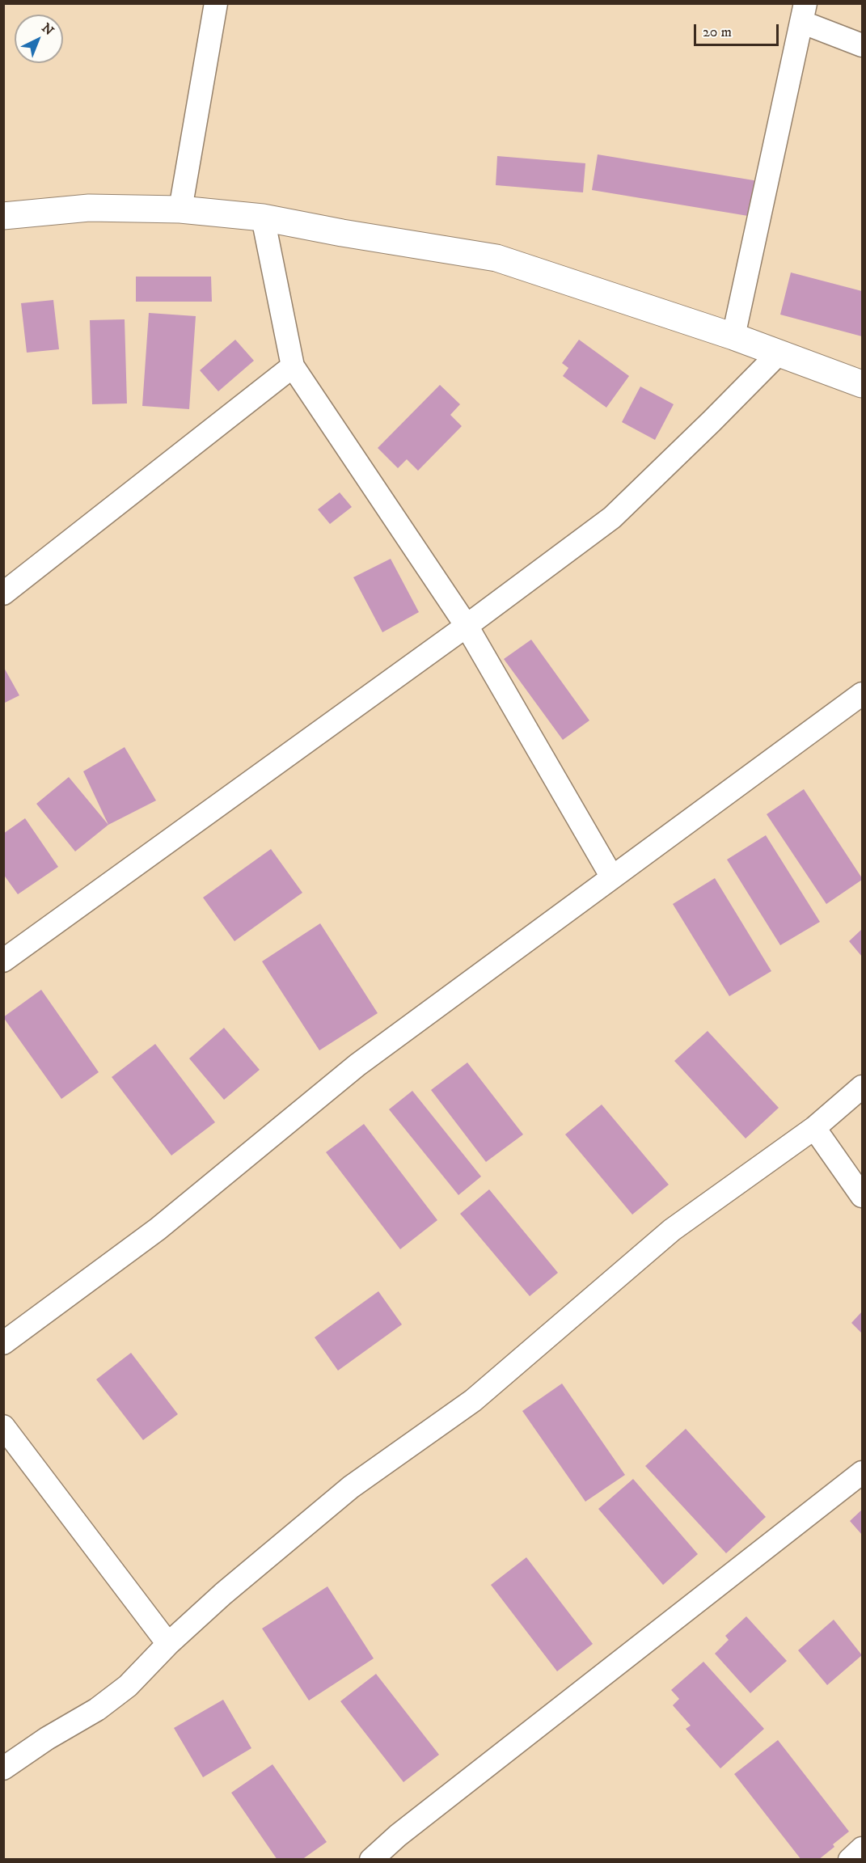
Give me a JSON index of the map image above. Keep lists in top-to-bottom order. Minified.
{"scale_bar":"20 m","north":"top right"}
